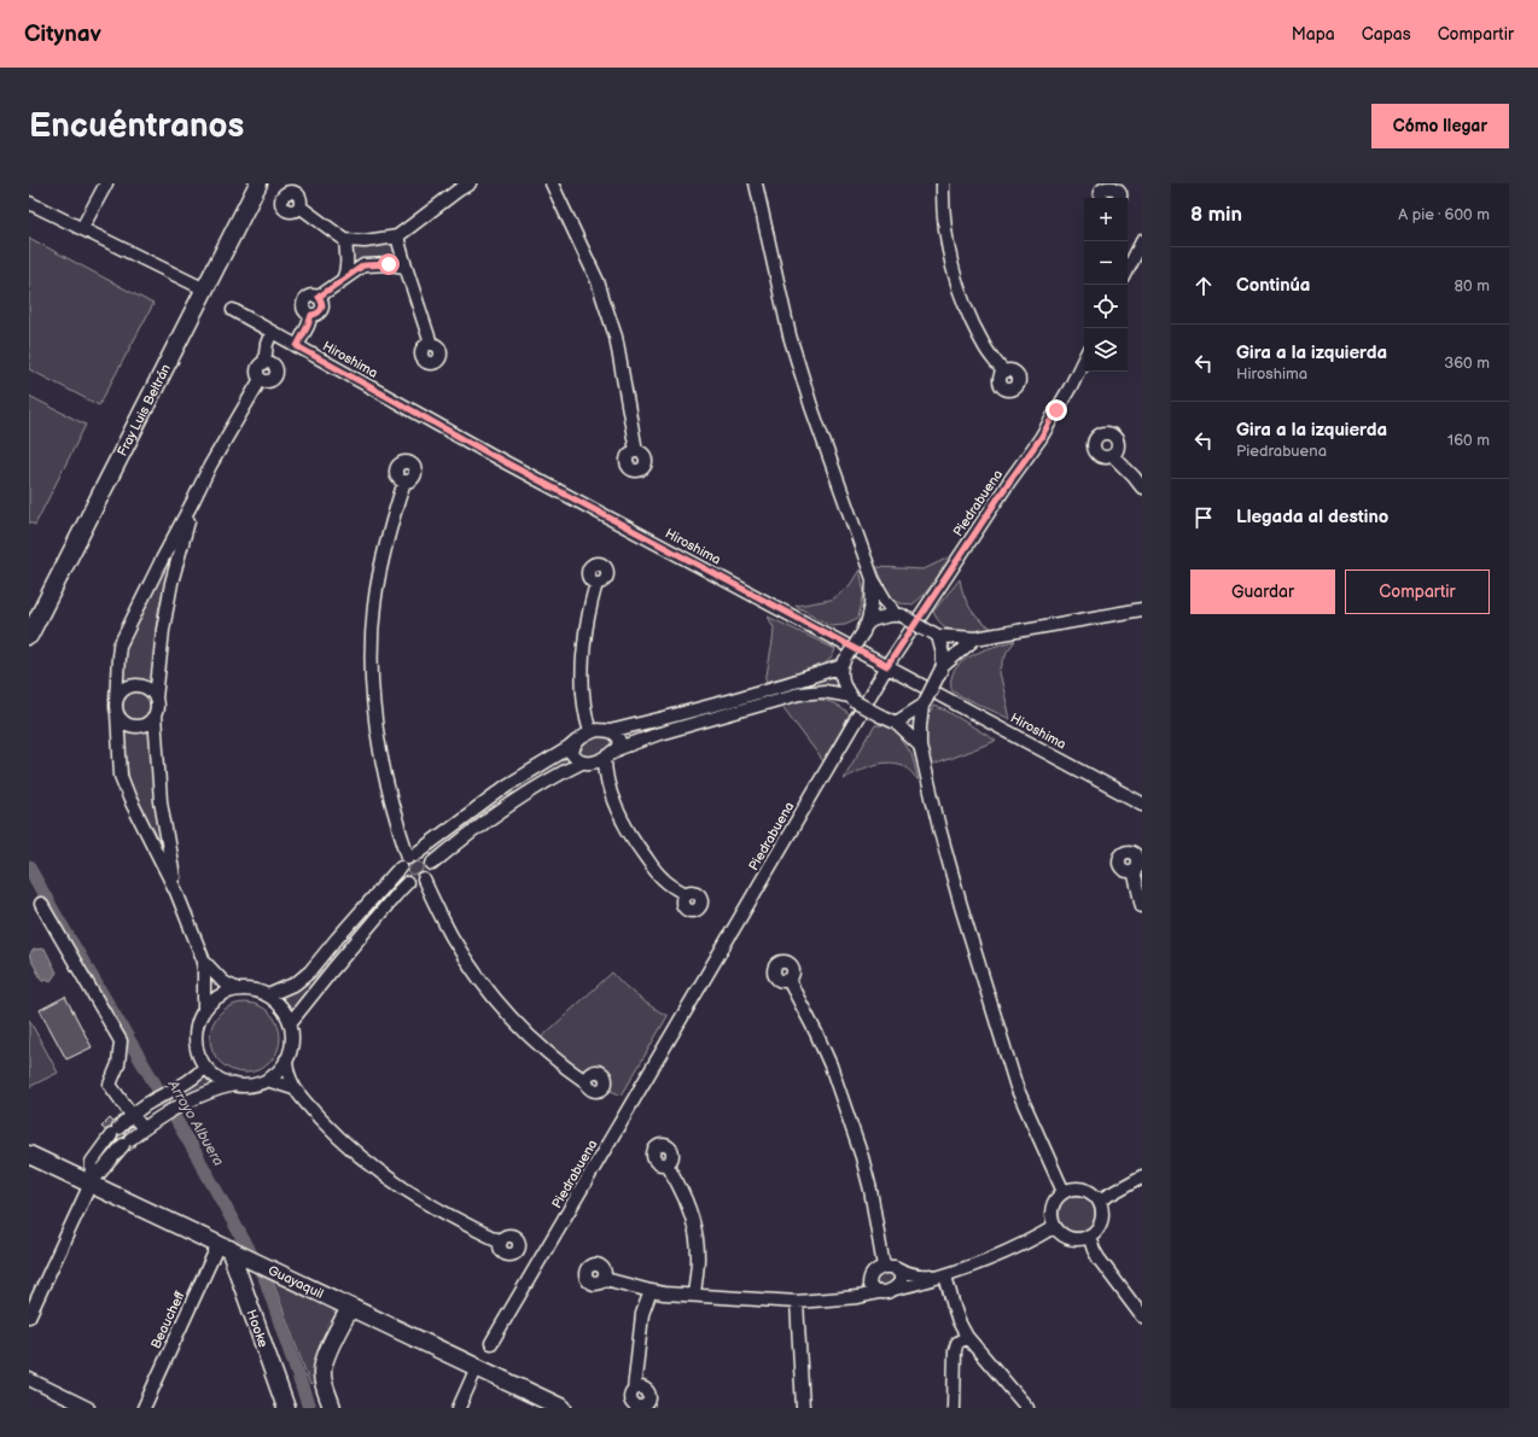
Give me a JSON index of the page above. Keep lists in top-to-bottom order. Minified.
{"streets":{"street":["Hiroshima","Fray Luis Beltrán","Piedrabuena","Guayaquil","Beaucheff","Hooke"]},"crossings":[["Hiroshima","Piedrabuena"],["Guayaquil","Beaucheff"],["Guayaquil","Hooke"],["Beaucheff","Hooke"]],"water":["Arroyo Albuera"],"page":{"header":"Citynav","nav":["Mapa","Capas","Compartir"],"buttons":["Cómo llegar",["Guardar","Compartir"]],"title":"Encuéntranos","heading":["8 min","A pie · 600 m"],"map_buttons":["+","−"],"list":[["Continúa","80 m"],["Gira a la izquierda","Hiroshima","360 m"],["Gira a la izquierda","Piedrabuena","160 m"],"Llegada al destino"]}}
